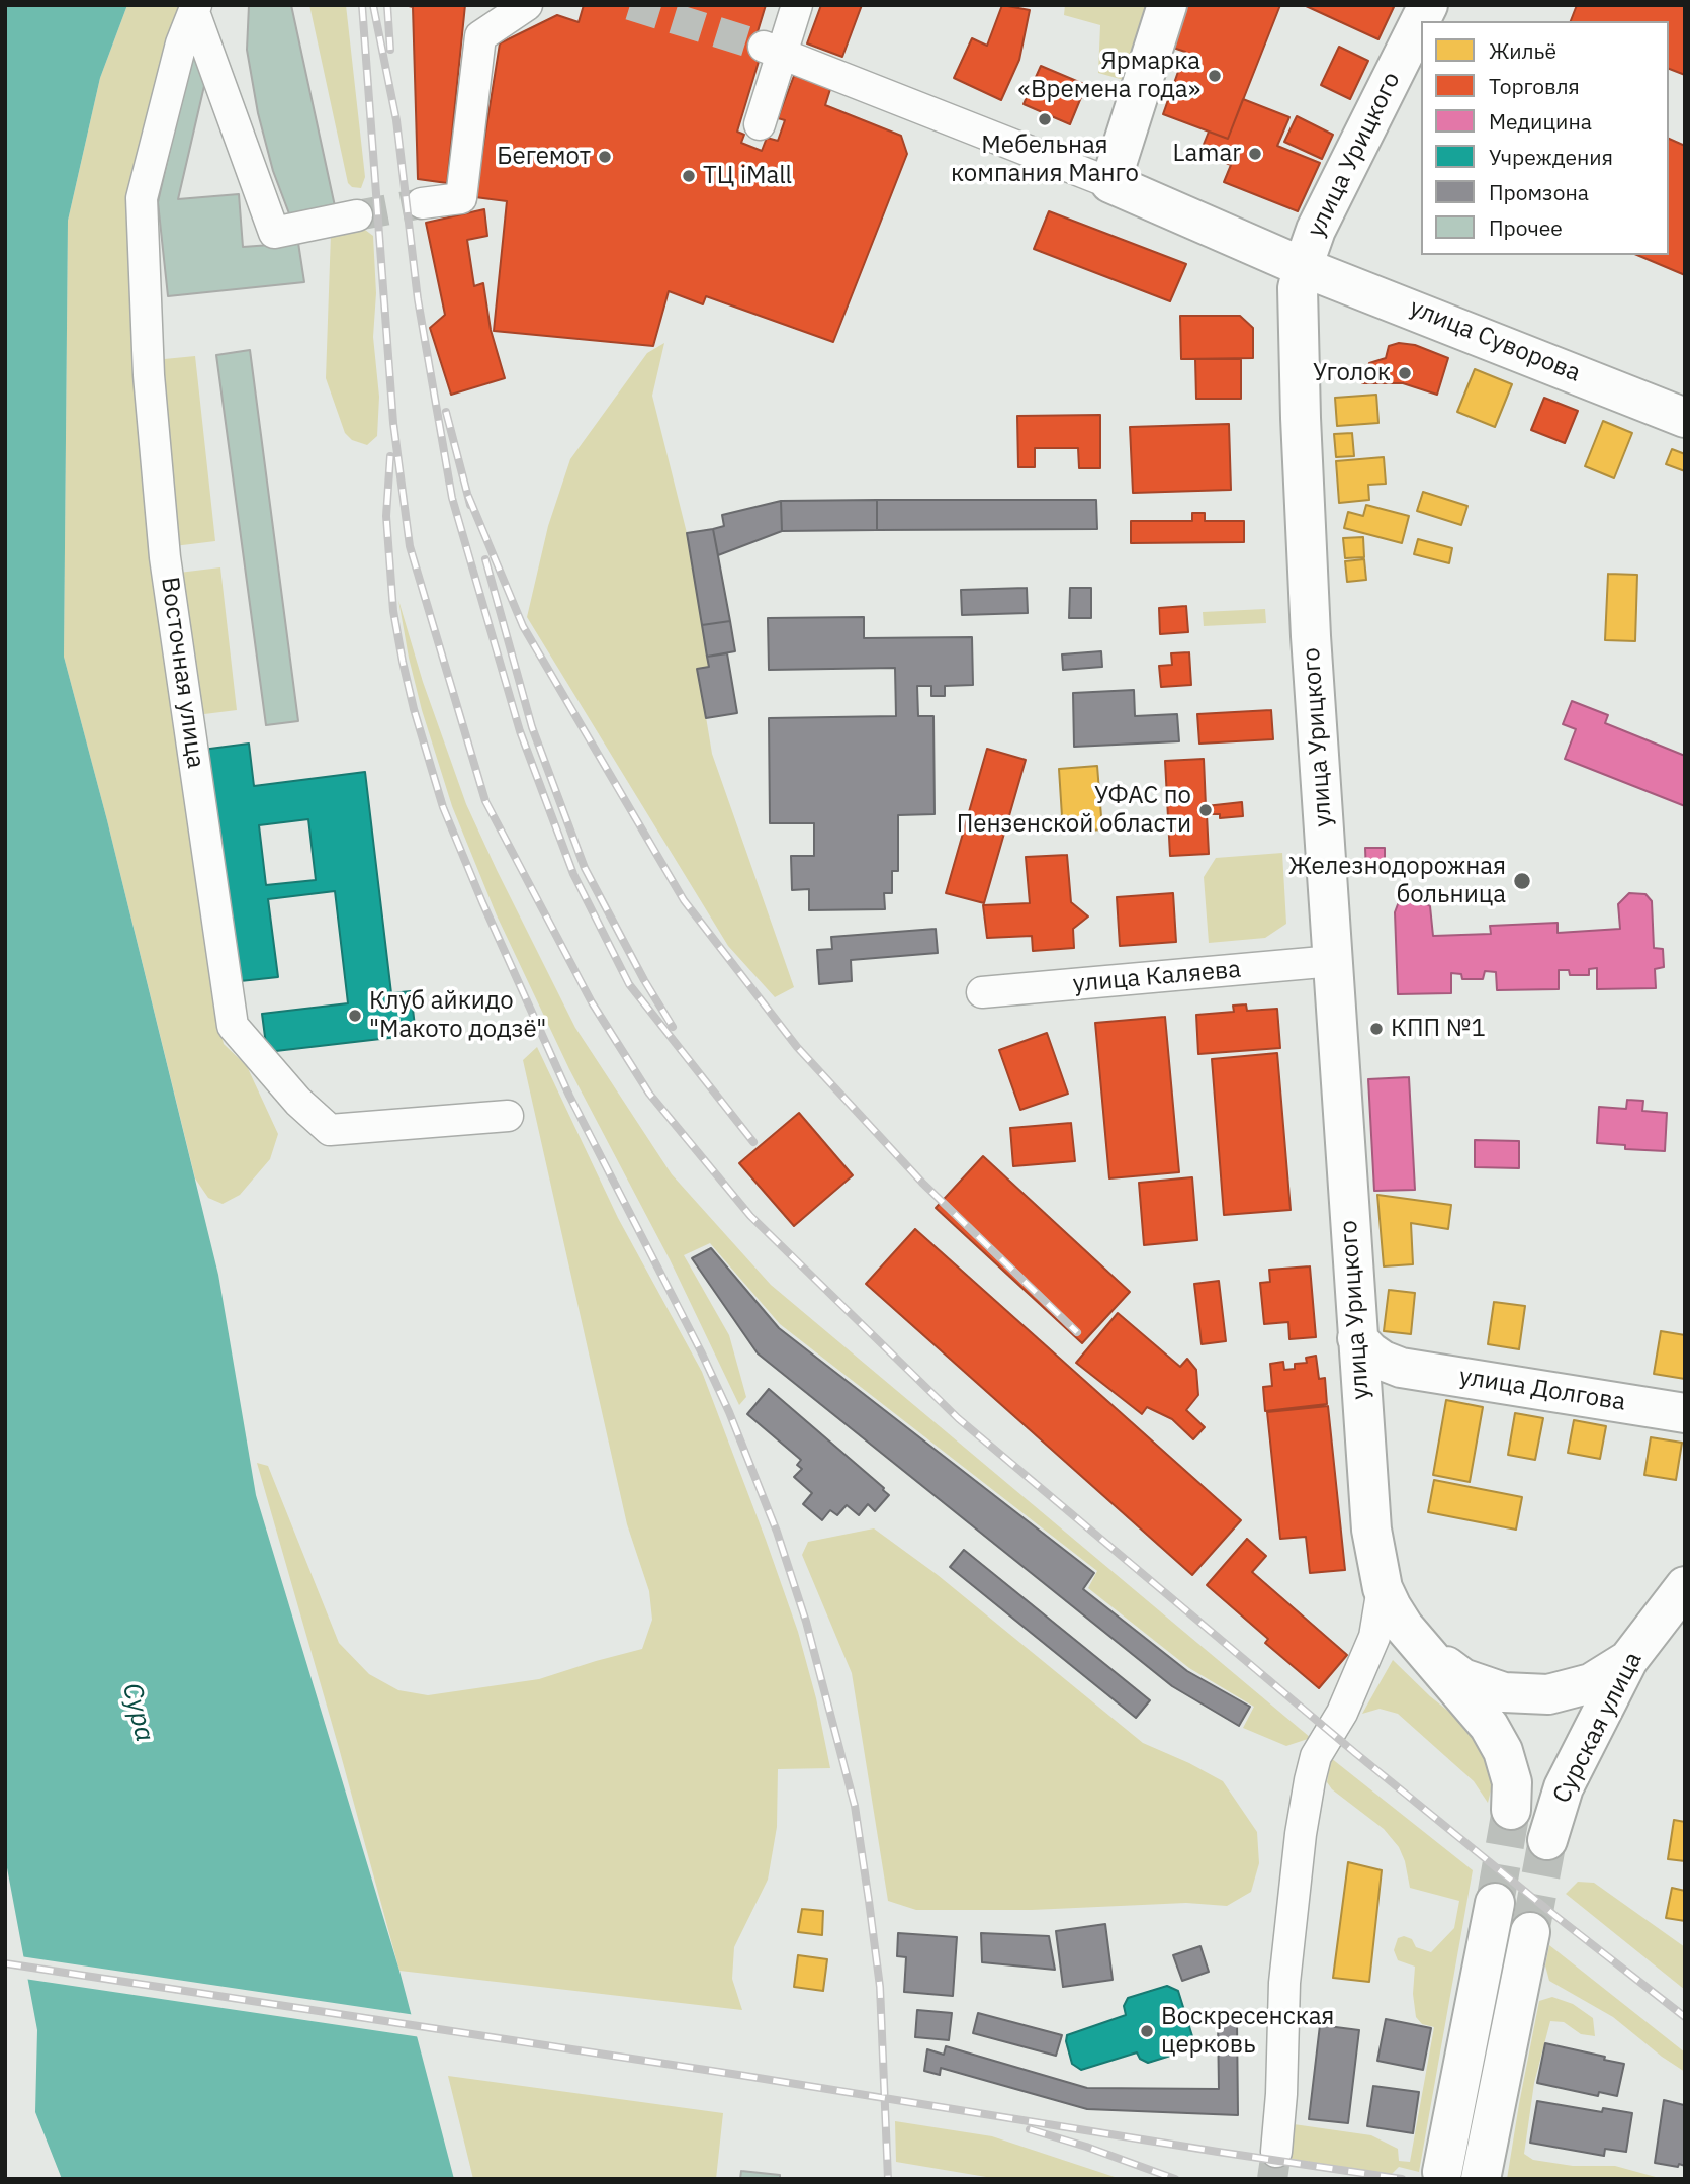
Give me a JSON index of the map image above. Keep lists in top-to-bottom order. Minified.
{"streets":{"main road":["улица Урицкого","улица Суворова","улица Долгова","Сурская улица"],"street":["Восточная улица","улица Каляева"]},"crossings":[["улица Урицкого","улица Суворова"],["улица Урицкого","улица Каляева"],["улица Урицкого","улица Долгова"],["улица Урицкого","Сурская улица"]],"water":["Сура"],"places":["Ярмарка «Времена года»","Мебельная компания Манго","Lamar","Бегемот","ТЦ iMall","Уголок","УФАС по Пензенской области","Железнодорожная больница","Клуб айкидо \"Макото додзё\"","КПП №1","Воскресенская церковь"],"legend":["Жильё","Торговля","Медицина","Учреждения","Промзона","Прочее"]}
